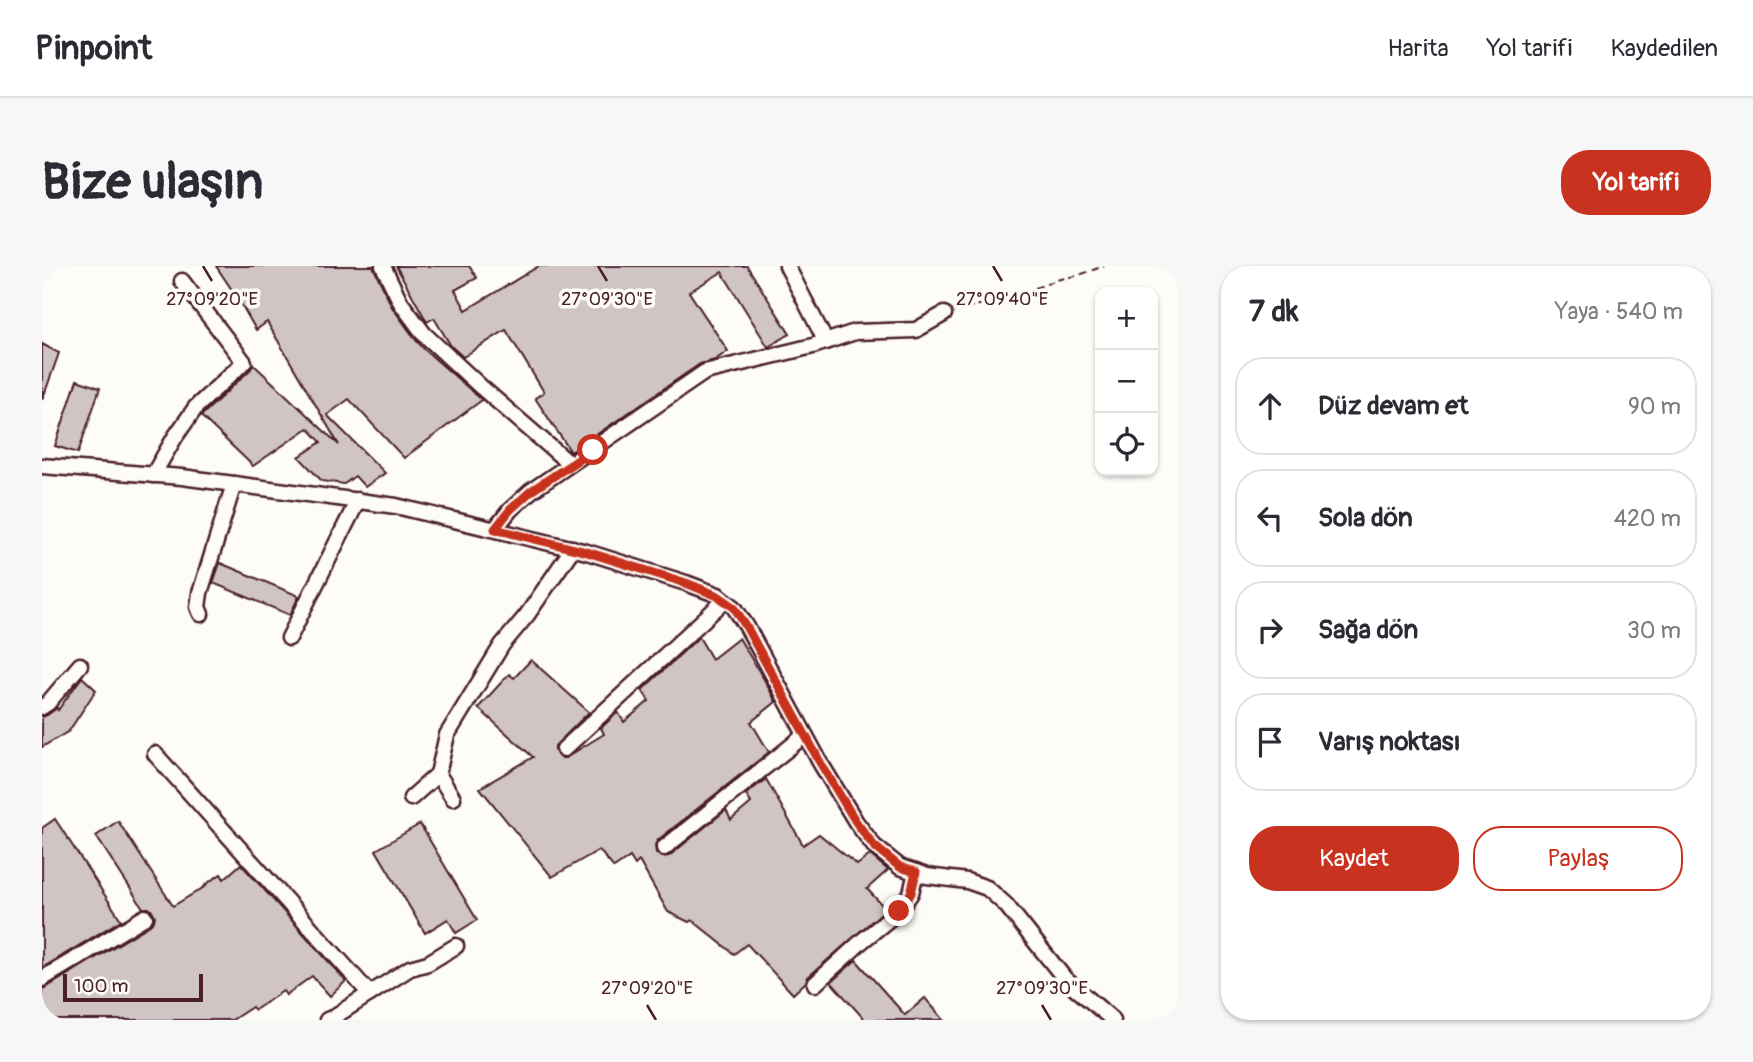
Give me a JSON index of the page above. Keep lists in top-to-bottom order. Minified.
{"scale_bar":"100 m","page":{"header":"Pinpoint","nav":["Harita","Yol tarifi","Kaydedilen"],"buttons":["Yol tarifi",["Kaydet","Paylaş"]],"title":"Bize ulaşın","heading":["7 dk","Yaya · 540 m"],"map_buttons":["+","−"],"list":[["Düz devam et","90 m"],["Sola dön","420 m"],["Sağa dön","30 m"],"Varış noktası"],"scale":"100 m"},"coordinates":["27°09'20\"E","27°09'30\"E","27°09'40\"E"]}
